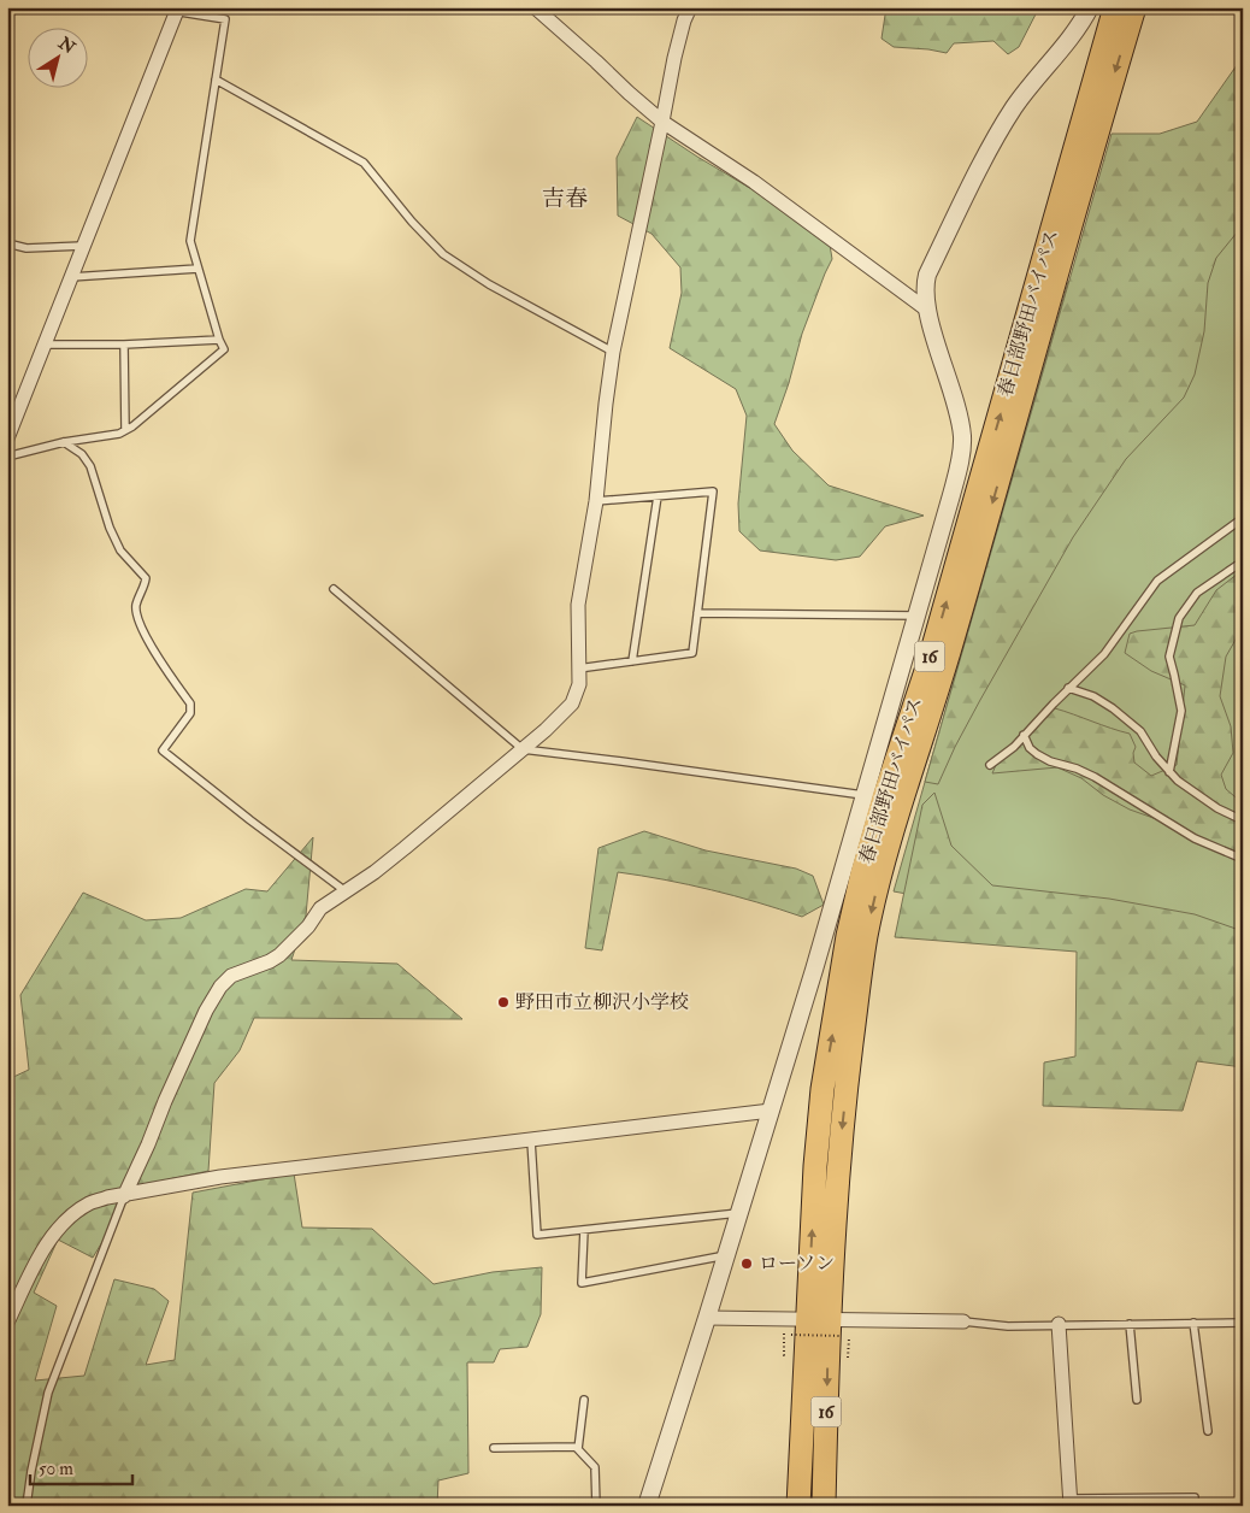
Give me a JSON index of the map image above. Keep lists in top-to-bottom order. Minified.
{"streets":{"highway":["春日部野田バイパス","16"]},"districts":["吉春"],"places":["野田市立柳沢小学校","ローソン"],"scale_bar":"50 m","north":"top right"}
